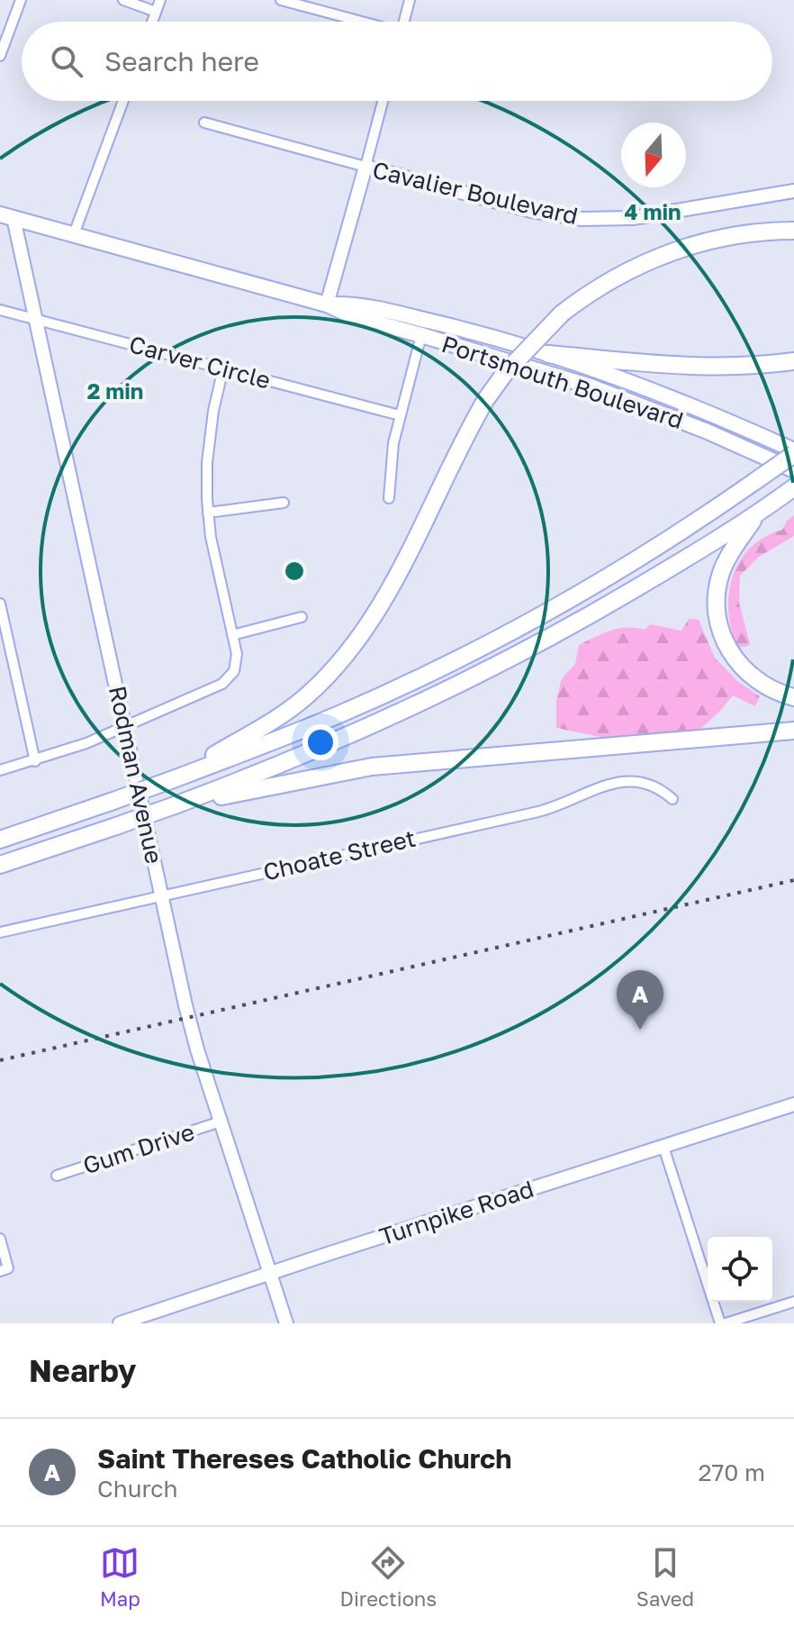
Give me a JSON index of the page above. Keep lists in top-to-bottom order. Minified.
{"streets":{"main road":["Portsmouth Boulevard"],"street":["Cavalier Boulevard","Carver Circle","Rodman Avenue","Choate Street","Gum Drive","Turnpike Road"]},"crossings":[["Carver Circle","Rodman Avenue"],["Portsmouth Boulevard","Rodman Avenue"],["Rodman Avenue","Choate Street"],["Rodman Avenue","Gum Drive"],["Rodman Avenue","Turnpike Road"]],"north":"bottom","page":{"search":"Search here","pins":"A","heading":"Nearby","list":[{"mark":"A","name":"Saint Thereses Catholic Church","note":"Church","value":"270 m"}],"nav":["Map","Directions","Saved"]},"rings":["4 min","2 min"]}
